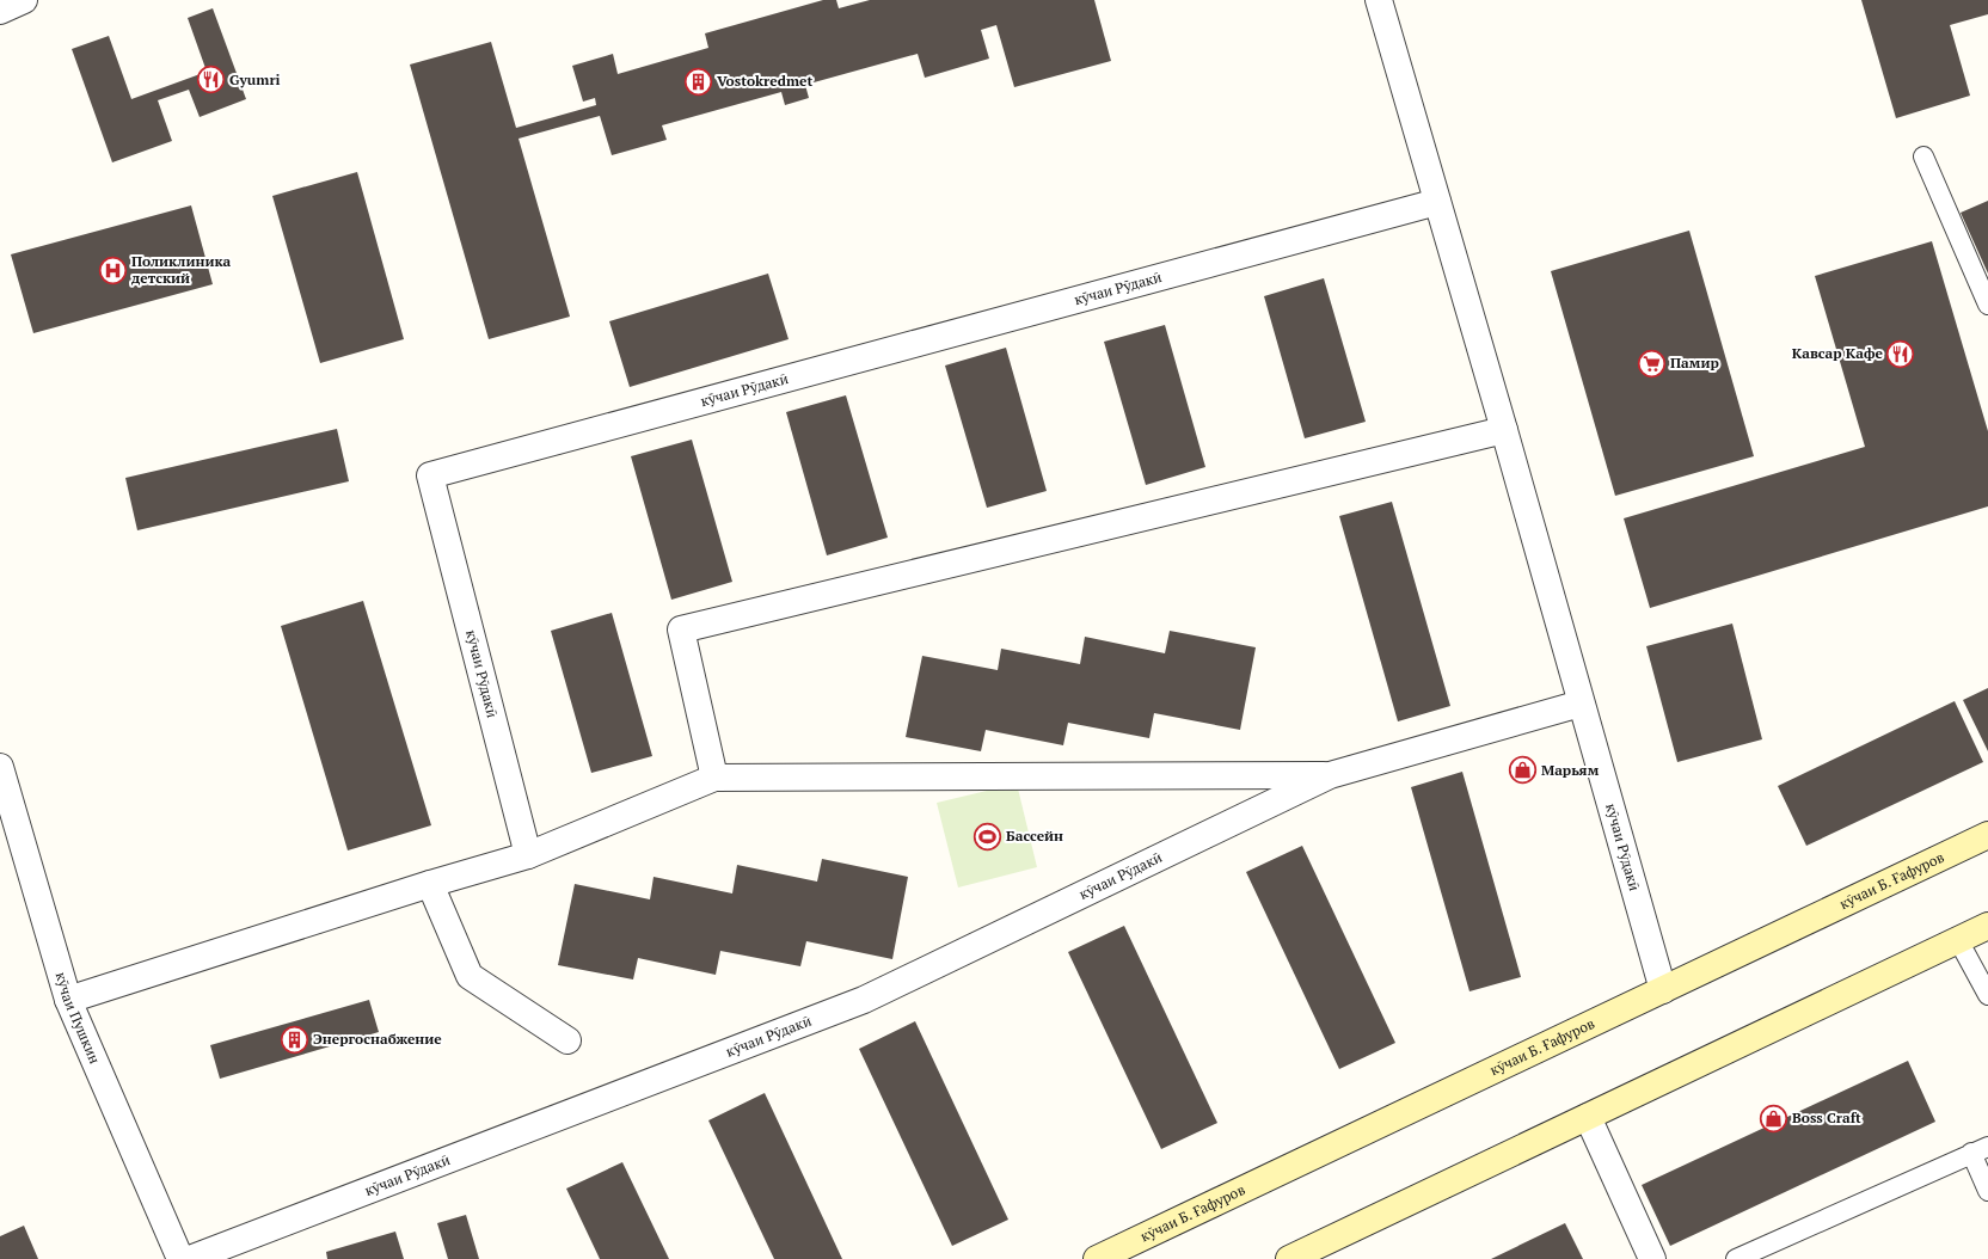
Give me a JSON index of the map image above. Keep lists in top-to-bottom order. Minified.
{"streets":{"main road":["кӯчаи Б. Ғафуров"],"street":["кӯчаи Рӯдакӣ","кӯчаи Пушкин"]},"crossings":[["кӯчаи Рӯдакӣ","кӯчаи Б. Ғафуров"],["кӯчаи Рӯдакӣ","кӯчаи Пушкин"]],"places":{"restaurant":["Gyumri","Кавсар Кафе"],"building":["Vostokredmet","Энергоснабжение"],"hospital":["Поликлиника детский"],"supermarket":["Памир"],"shop":["Марьям","Boss Craft"],"sports":["Бассейн"]}}
